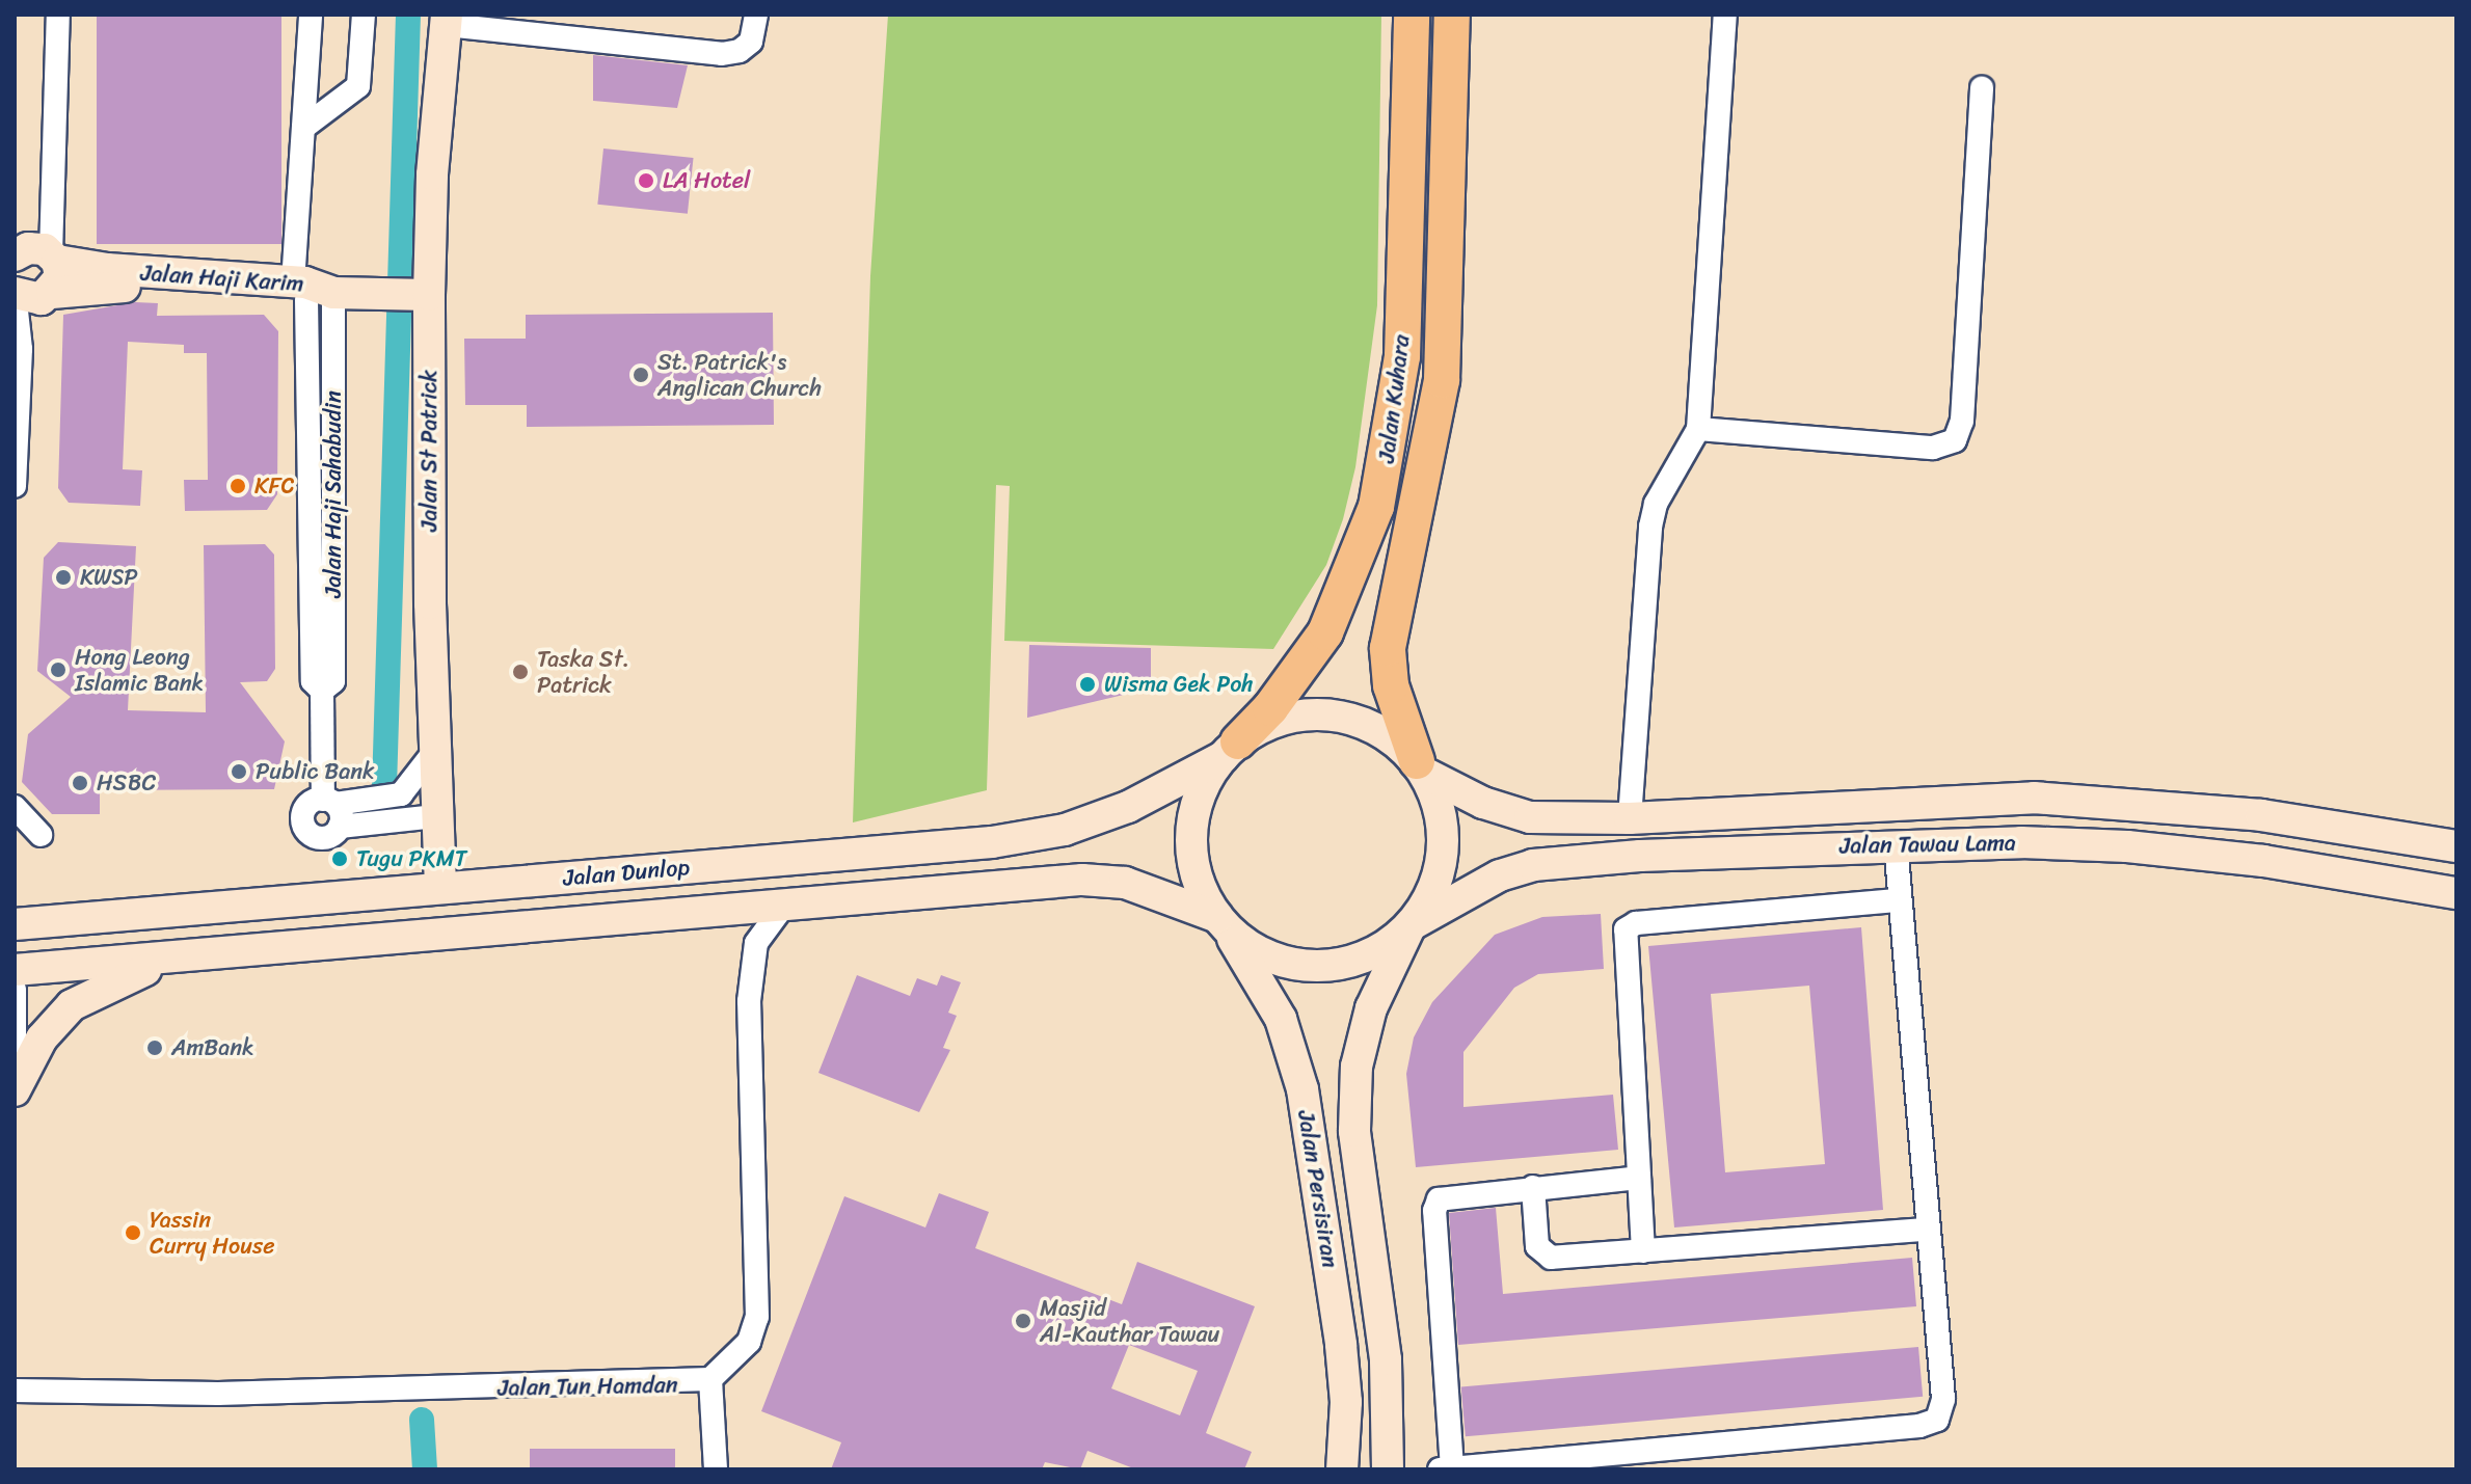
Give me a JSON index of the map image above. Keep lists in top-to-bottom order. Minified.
{"streets":{"main road":["Jalan Haji Karim","Jalan Kuhara","Jalan St Patrick","Jalan Tawau Lama","Jalan Dunlop","Jalan Persisiran"],"street":["Jalan Haji Sahabudin","Jalan Tun Hamdan"]},"crossings":[["Jalan Haji Karim","Jalan St Patrick"],["Jalan Haji Karim","Jalan Haji Sahabudin"],["Jalan Kuhara","Jalan Tawau Lama"],["Jalan Kuhara","Jalan Dunlop"],["Jalan Kuhara","Jalan Persisiran"],["Jalan St Patrick","Jalan Dunlop"],["Jalan Tawau Lama","Jalan Dunlop"],["Jalan Tawau Lama","Jalan Persisiran"],["Jalan Dunlop","Jalan Persisiran"],["Jalan Dunlop","Jalan Tun Hamdan"]],"places":["LA Hotel","St. Patrick's Anglican Church","KFC","KWSP","Hong Leong Islamic Bank","Taska St. Patrick","Wisma Gek Poh","Public Bank","HSBC","Tugu PKMT","AmBank","Yassin Curry House","Masjid Al-Kauthar Tawau"]}
